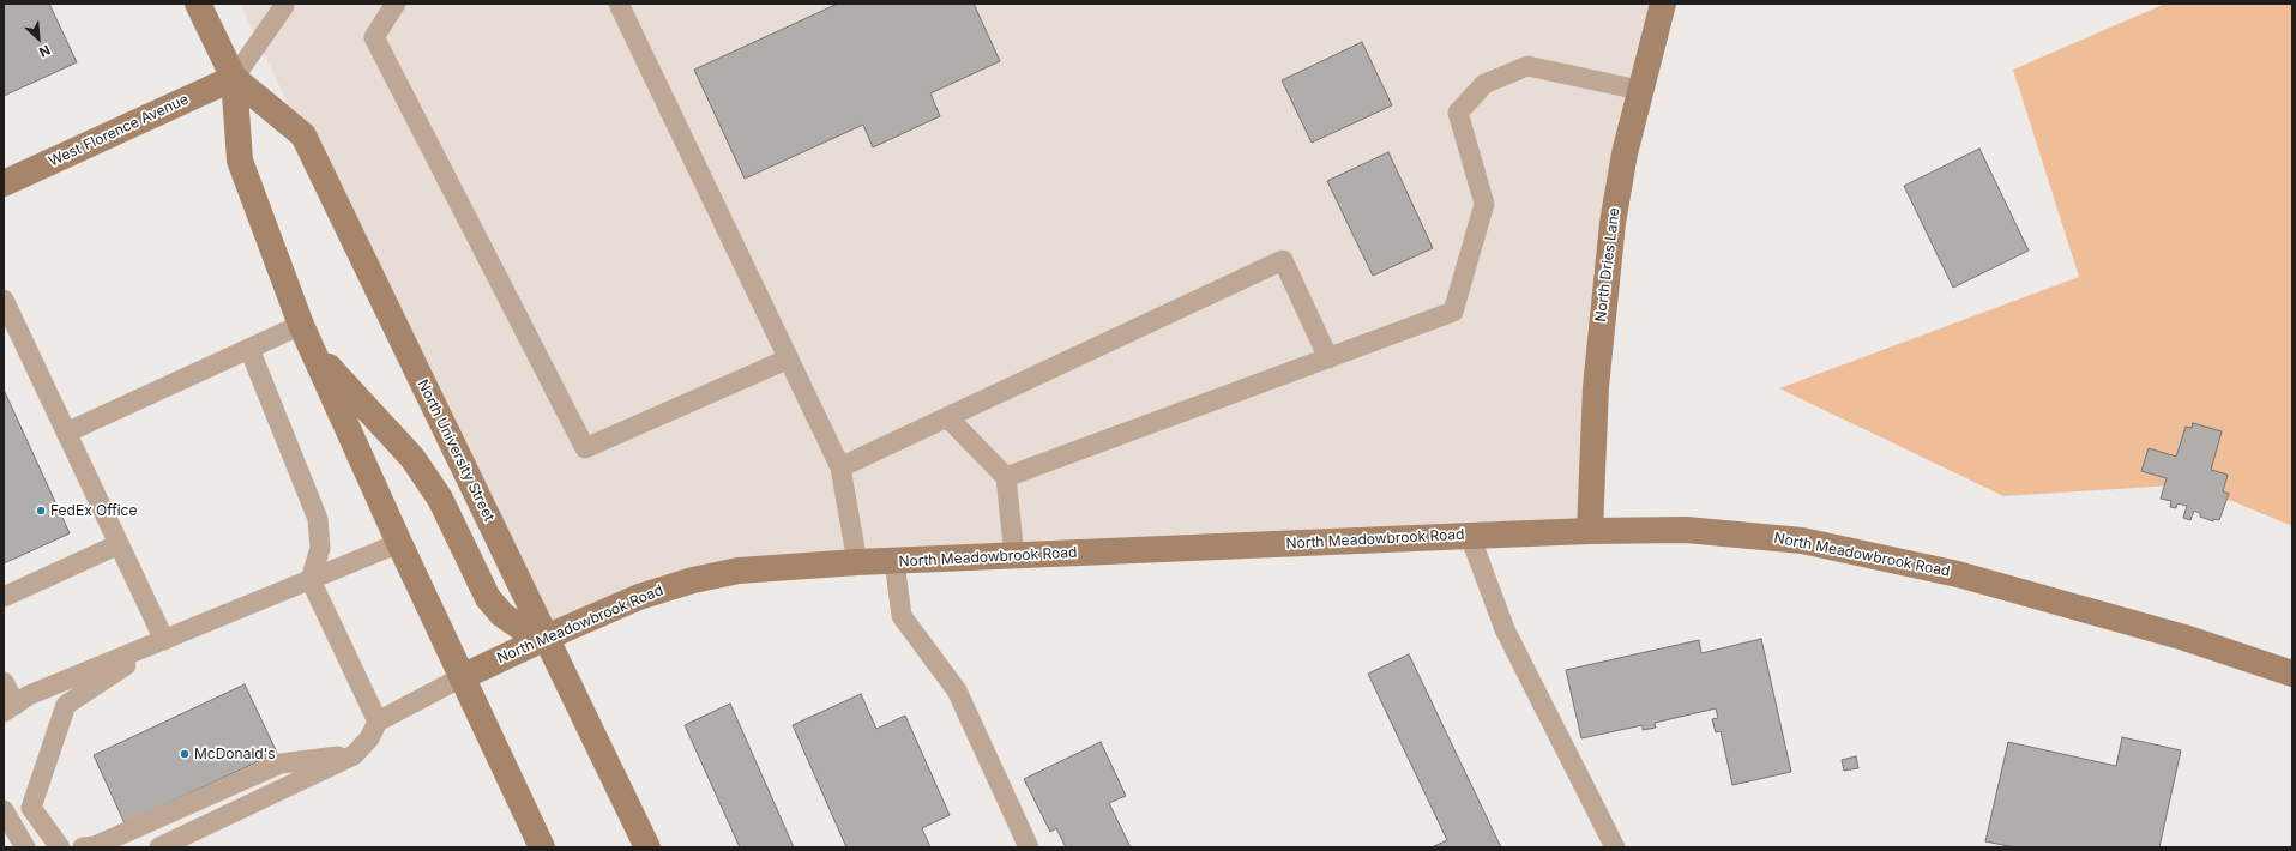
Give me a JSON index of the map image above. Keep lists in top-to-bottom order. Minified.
{"streets":{"street":["West Florence Avenue","North Dries Lane","North University Street","North Meadowbrook Road"]},"crossings":[["West Florence Avenue","North University Street"],["North Dries Lane","North Meadowbrook Road"],["North University Street","North Meadowbrook Road"]],"places":["FedEx Office","McDonald's"],"north":"bottom right"}
